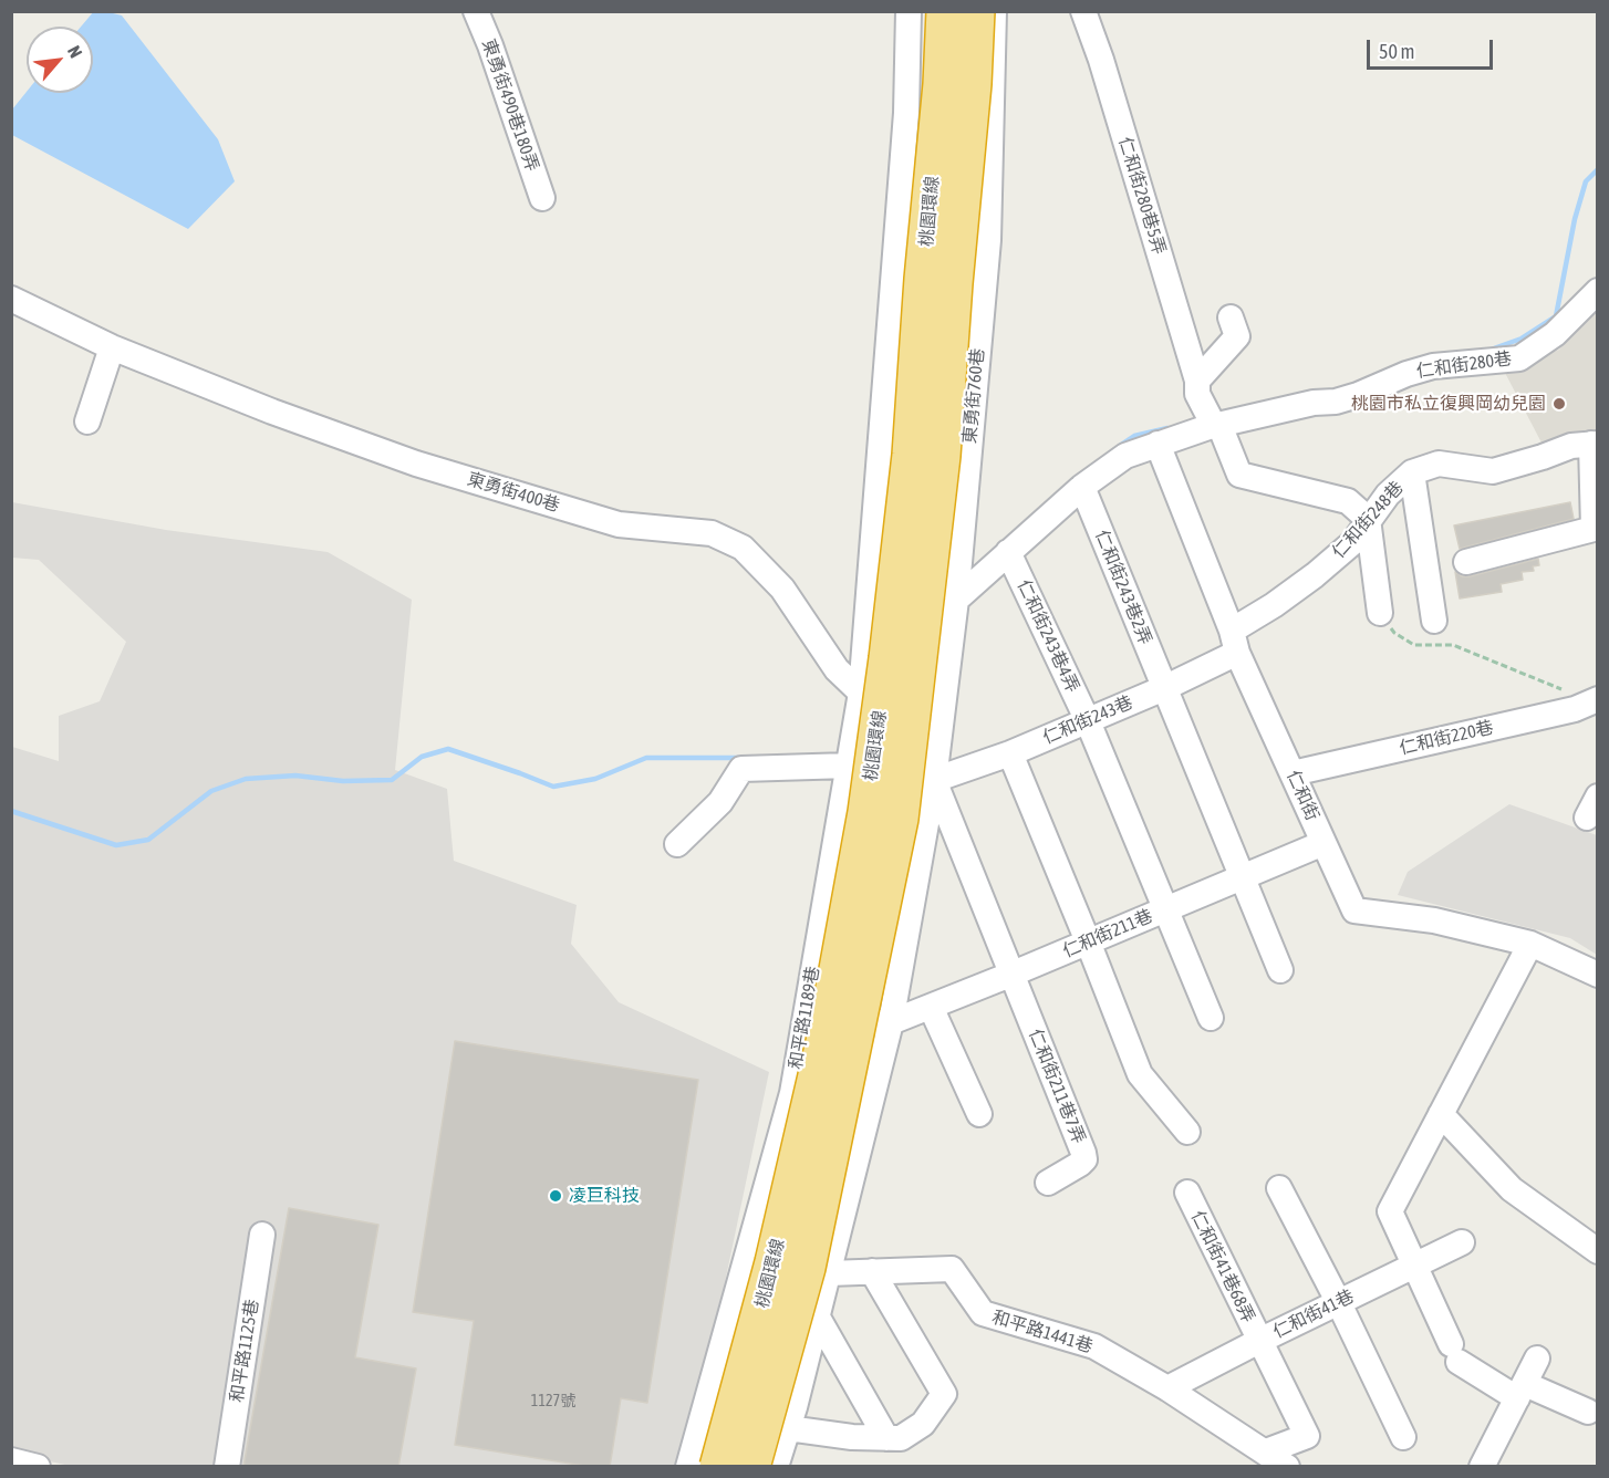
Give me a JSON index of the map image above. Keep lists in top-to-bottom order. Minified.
{"streets":{"highway":["桃園環線"],"street":["東勇街490巷180弄","仁和街280巷5弄","仁和街280巷","東勇街760巷","東勇街400巷","仁和街248巷","仁和街243巷2弄","仁和街243巷4弄","仁和街243巷","仁和街220巷","仁和街","仁和街211巷","和平路1189巷","仁和街211巷7弄","仁和街41巷68弄","仁和街41巷","和平路1441巷","和平路1125巷"]},"crossings":[["仁和街280巷5弄","仁和街280巷"],["仁和街280巷5弄","仁和街248巷"],["仁和街280巷","東勇街760巷"],["仁和街280巷","仁和街243巷2弄"],["仁和街280巷","仁和街243巷4弄"],["仁和街280巷","仁和街"],["東勇街760巷","東勇街400巷"],["東勇街760巷","仁和街243巷"],["東勇街760巷","仁和街211巷7弄"],["東勇街400巷","仁和街243巷"],["東勇街400巷","和平路1189巷"],["東勇街400巷","仁和街211巷7弄"],["仁和街248巷","仁和街243巷"],["仁和街248巷","仁和街"],["仁和街243巷2弄","仁和街243巷"],["仁和街243巷2弄","仁和街211巷"],["仁和街243巷4弄","仁和街243巷"],["仁和街243巷4弄","仁和街211巷"],["仁和街243巷","仁和街"],["仁和街243巷","仁和街211巷7弄"],["仁和街220巷","仁和街"],["仁和街","仁和街211巷"],["仁和街211巷","仁和街211巷7弄"],["仁和街41巷68弄","仁和街41巷"],["仁和街41巷68弄","和平路1441巷"],["仁和街41巷","和平路1441巷"]],"places":["桃園市私立復興岡幼兒園","凌巨科技"],"house_numbers":["1127號"],"scale_bar":"50 m","north":"top right"}
